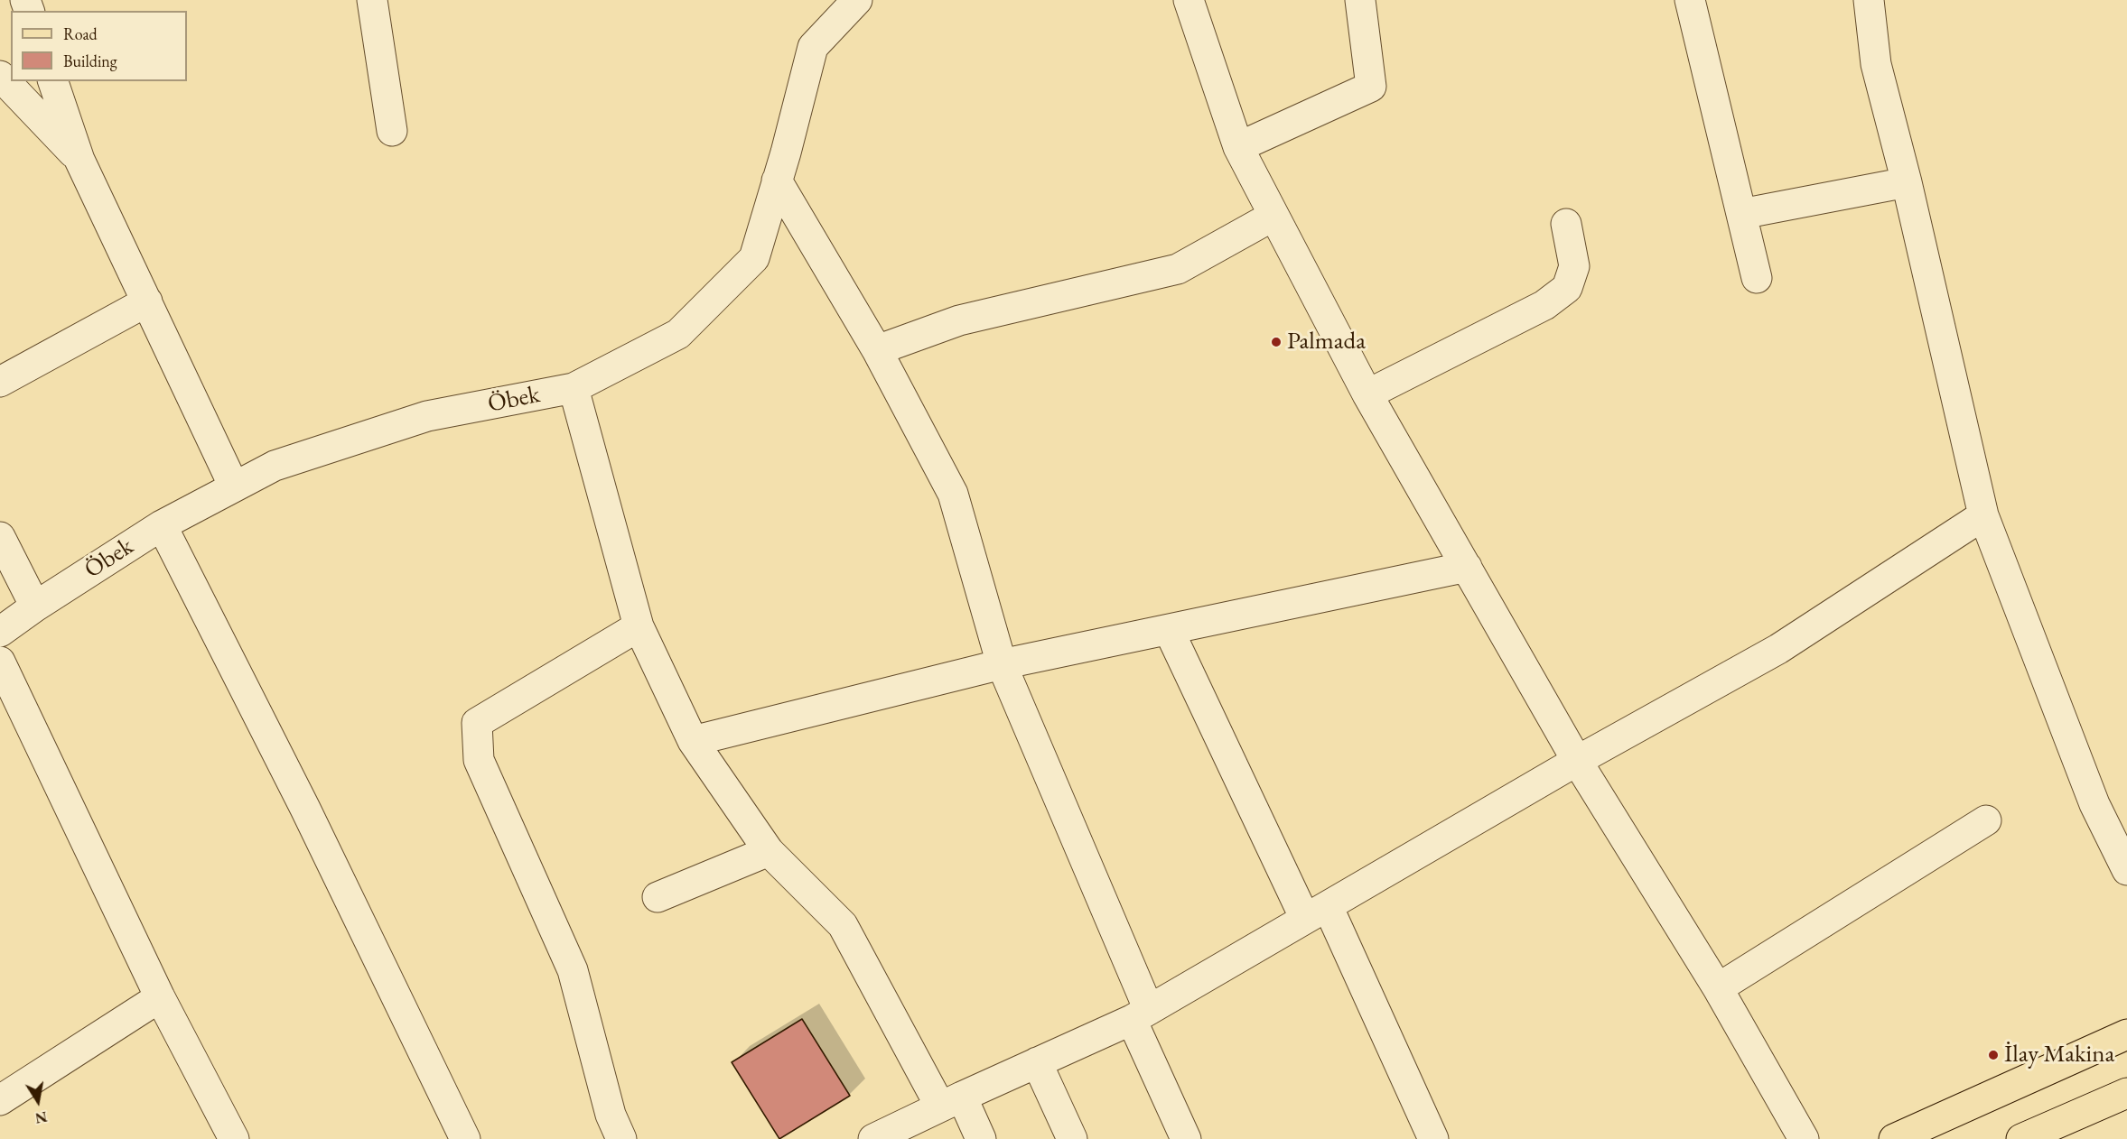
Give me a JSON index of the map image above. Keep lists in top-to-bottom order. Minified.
{"streets":{"street":["Öbek"]},"places":["Palmada","İlay Makina"],"legend":["Road","Building"],"north":"bottom"}
